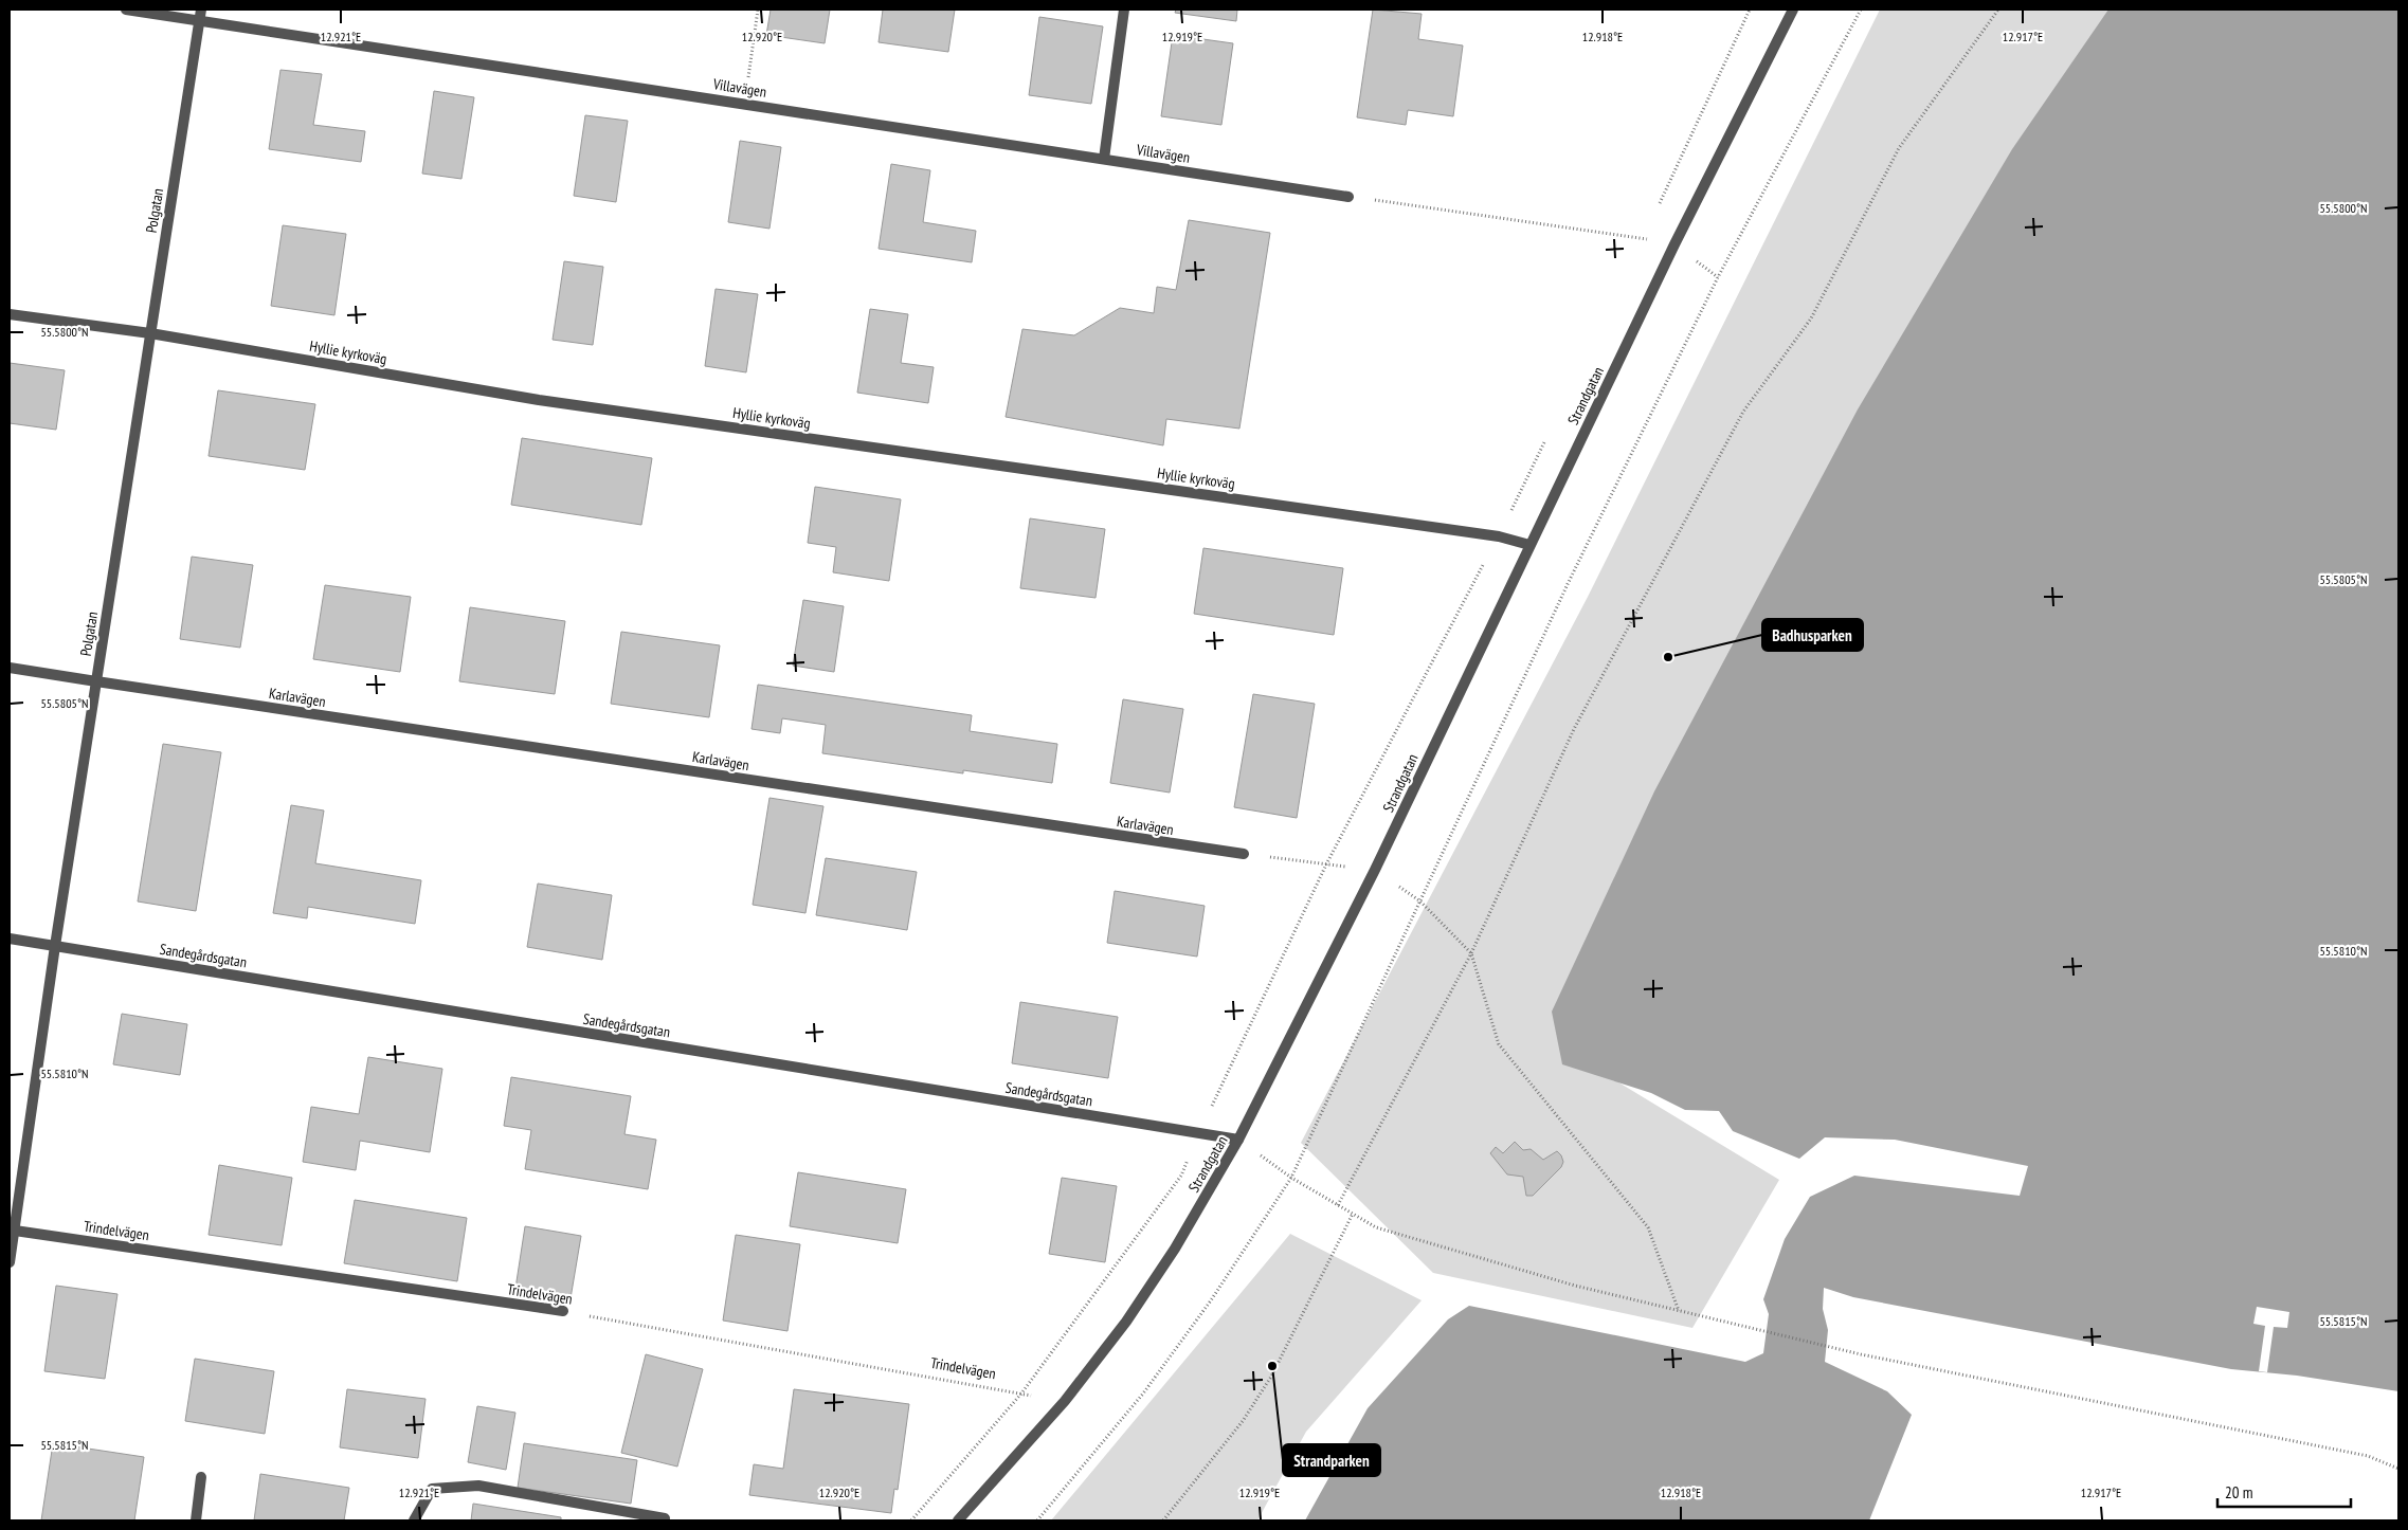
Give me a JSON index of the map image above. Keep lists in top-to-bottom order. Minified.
{"streets":{"street":["Villavägen","Polgatan","Hyllie kyrkoväg","Strandgatan","Karlavägen","Sandegårdsgatan","Trindelvägen"]},"crossings":[["Villavägen","Polgatan"],["Polgatan","Hyllie kyrkoväg"],["Polgatan","Karlavägen"],["Polgatan","Sandegårdsgatan"],["Polgatan","Trindelvägen"],["Hyllie kyrkoväg","Strandgatan"],["Strandgatan","Sandegårdsgatan"],["Strandgatan","Trindelvägen"]],"places":["Badhusparken","Strandparken"],"scale_bar":"20 m","coordinates":["12.921°E","12.920°E","12.919°E","12.918°E","12.917°E","55.5800°N","55.5805°N","55.5810°N","55.5815°N"]}
